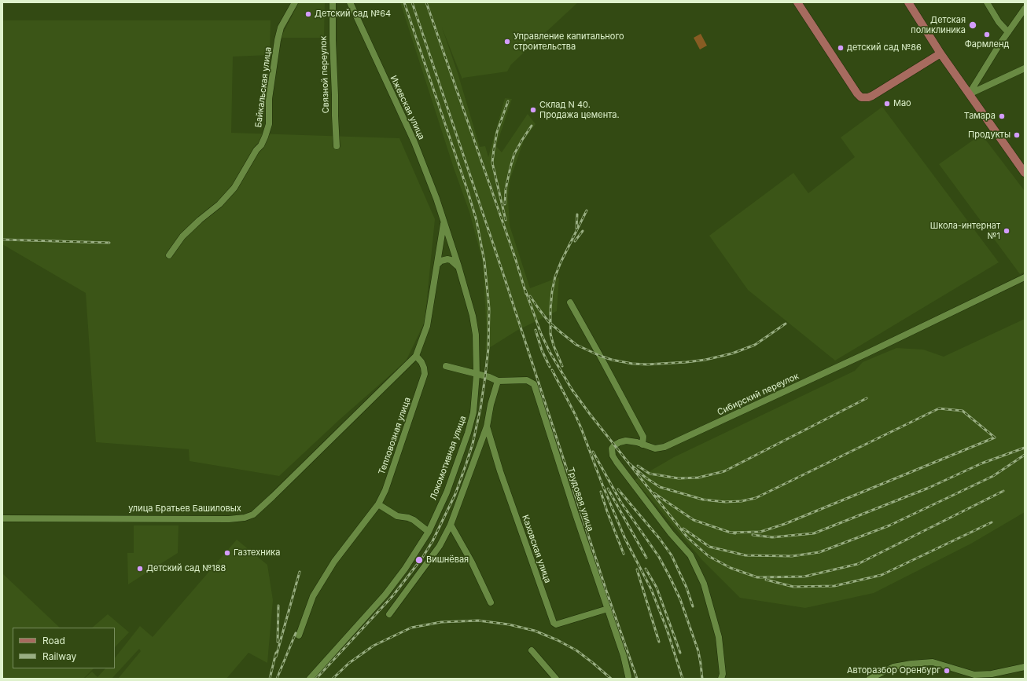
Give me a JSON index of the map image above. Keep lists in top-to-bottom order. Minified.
{"streets":{"street":["Связной переулок","Байкальская улица","Ижевская улица","Сибирский переулок","Тепловозная улица","Локомотивная улица","Трудовая улица","улица Братьев Башиловых","Каховская улица"]},"crossings":[["Ижевская улица","Локомотивная улица"],["Тепловозная улица","улица Братьев Башиловых"],["Локомотивная улица","Трудовая улица"],["Трудовая улица","Каховская улица"]],"places":["Детский сад №64","Детская поликлиника","Фармленд","Управление капитального строительства","детский сад №86","Мао","Склад N 40. Продажа цемента.","Тамара","Продукты","Школа-интернат №1","Газтехника","Вишнёвая","Детский сад №188","Авторазбор Оренбург"],"legend":["Road","Railway"]}
